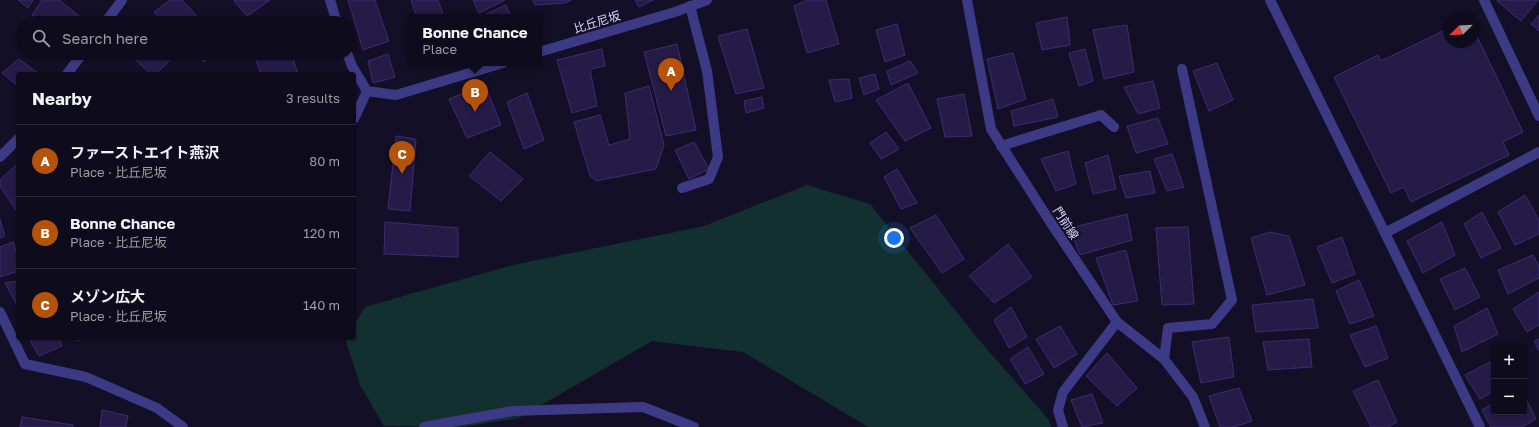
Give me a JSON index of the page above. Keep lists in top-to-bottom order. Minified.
{"streets":{"street":["比丘尼坂","門前線"]},"north":"bottom left","page":{"popup":["Bonne Chance","Place"],"search":"Search here","pins":["A","B","C"],"heading":["Nearby","3 results"],"list":[{"mark":"A","name":"ファーストエイト燕沢","note":"Place · 比丘尼坂","value":"80 m"},{"mark":"B","name":"Bonne Chance","note":"Place · 比丘尼坂","value":"120 m"},{"mark":"C","name":"メゾン広大","note":"Place · 比丘尼坂","value":"140 m"}],"map_buttons":["+","−"]}}
